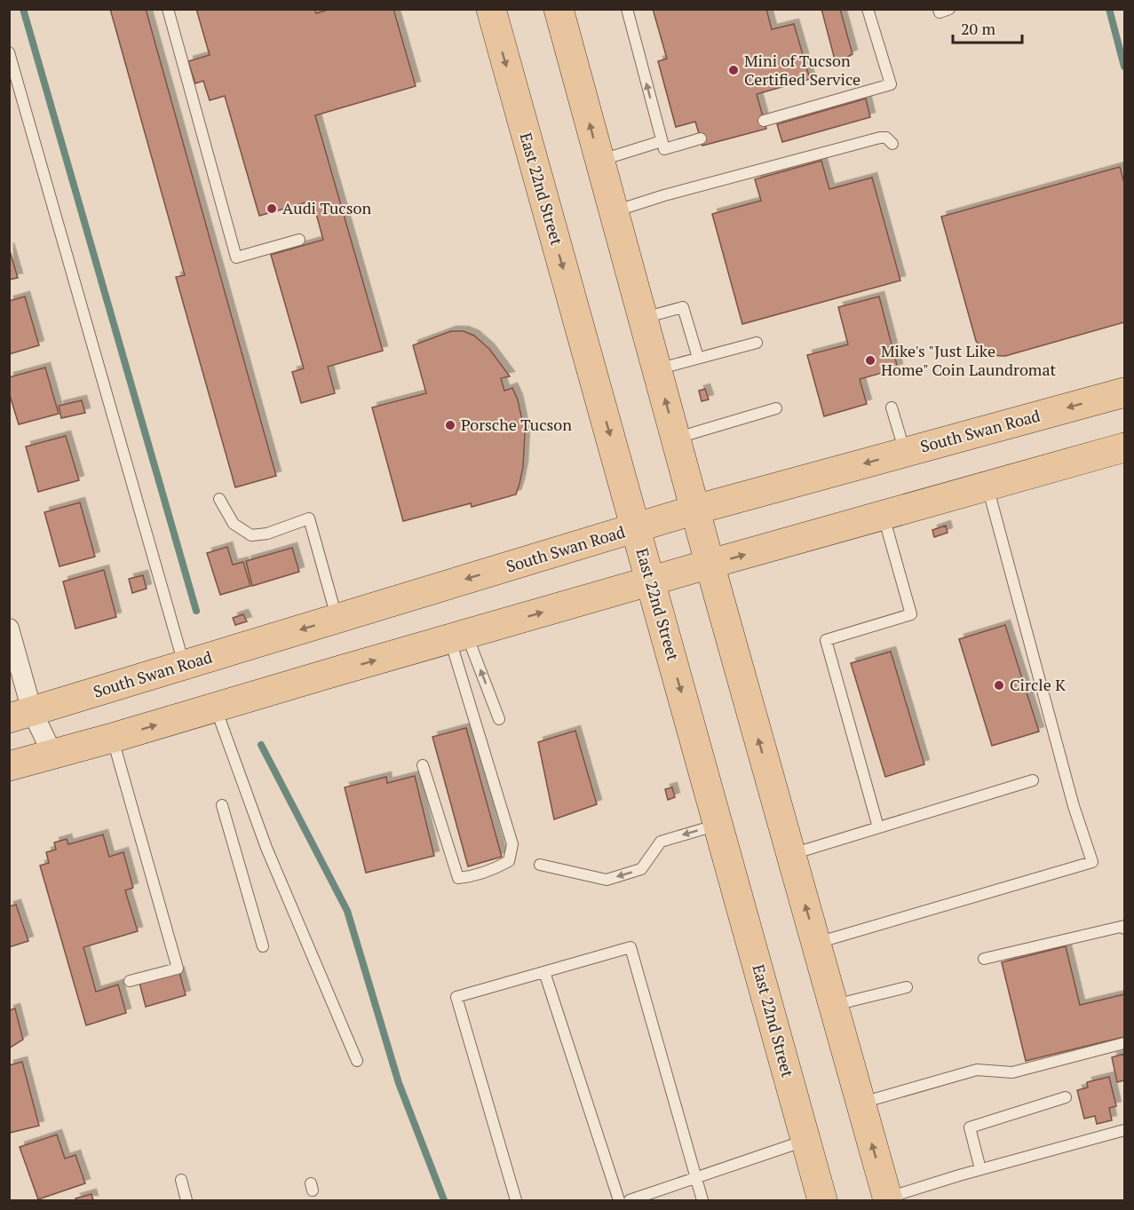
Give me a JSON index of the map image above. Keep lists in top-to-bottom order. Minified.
{"streets":{"main road":["East 22nd Street","South Swan Road"]},"crossings":[["East 22nd Street","South Swan Road"]],"places":["Mini of Tucson Certified Service","Audi Tucson","Mike's \"Just Like Home\" Coin Laundromat","Porsche Tucson","Circle K"],"scale_bar":"20 m"}
